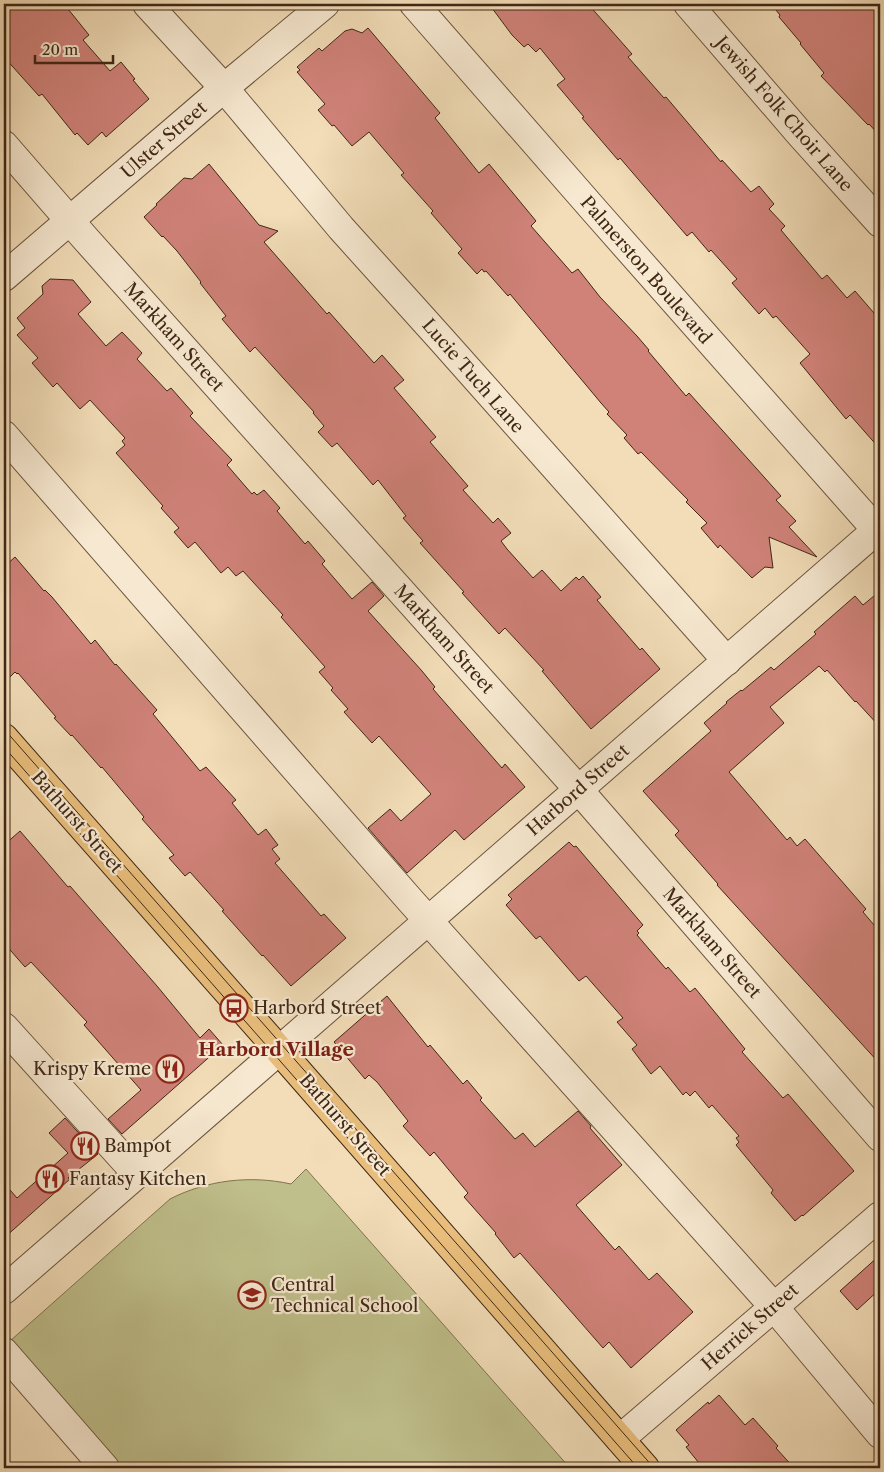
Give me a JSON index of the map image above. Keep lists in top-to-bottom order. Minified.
{"streets":{"main road":["Bathurst Street"],"street":["Jewish Folk Choir Lane","Ulster Street","Palmerston Boulevard","Markham Street","Lucie Tuch Lane","Harbord Street","Herrick Street"]},"crossings":[["Ulster Street","Markham Street"],["Ulster Street","Lucie Tuch Lane"],["Palmerston Boulevard","Harbord Street"],["Markham Street","Harbord Street"],["Lucie Tuch Lane","Harbord Street"],["Harbord Street","Bathurst Street"],["Bathurst Street","Herrick Street"]],"districts":["Harbord Village"],"places":{"bus stop":["Harbord Street"],"restaurant":["Krispy Kreme","Bampot","Fantasy Kitchen"],"school or university":["Central Technical School"]},"scale_bar":"20 m"}
